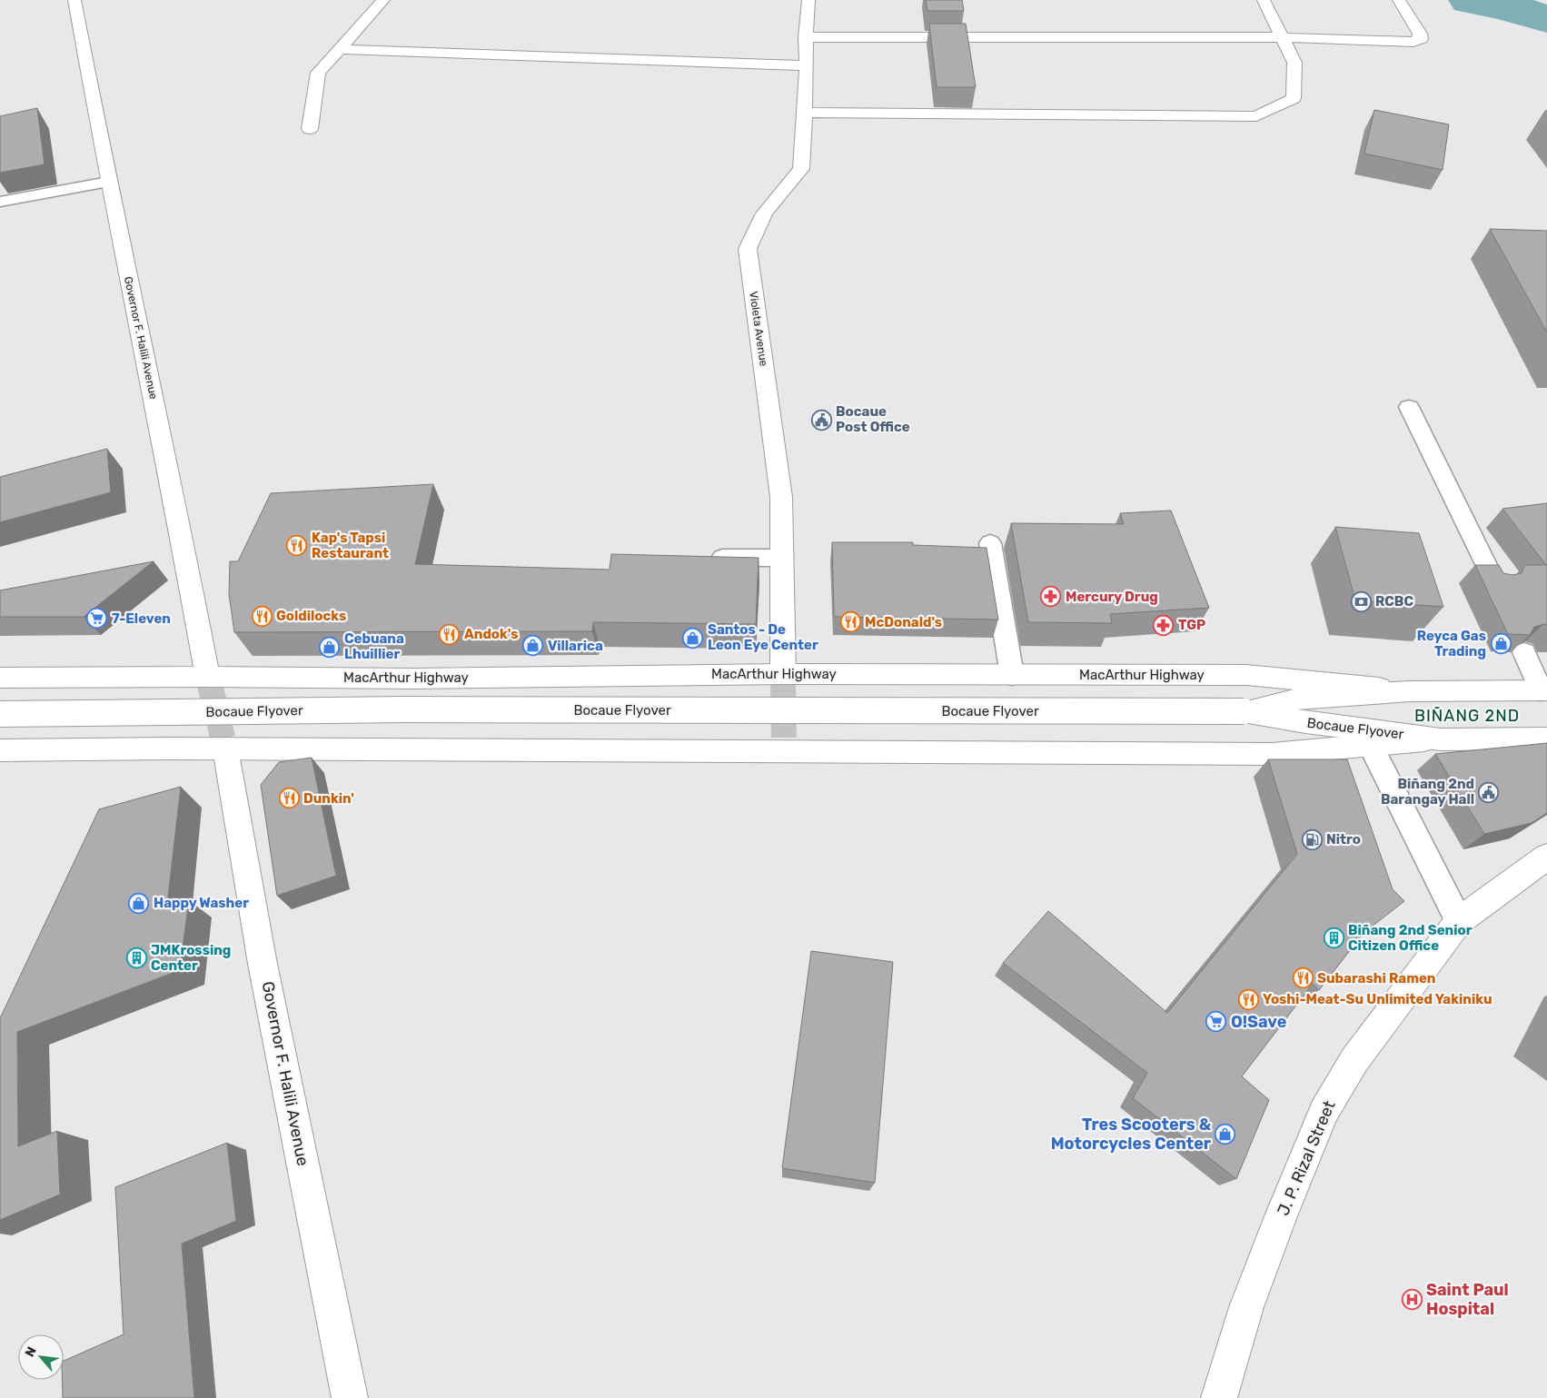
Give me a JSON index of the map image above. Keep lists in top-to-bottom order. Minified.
{"streets":{"main road":["Violeta Avenue","Governor F. Halili Avenue","MacArthur Highway","Bocaue Flyover","J. P. Rizal Street"]},"crossings":[["Violeta Avenue","MacArthur Highway"],["Governor F. Halili Avenue","MacArthur Highway"],["MacArthur Highway","Bocaue Flyover"]],"districts":["BIÑANG 2ND"],"places":{"public building":["Bocaue Post Office","Biñang 2nd Barangay Hall"],"restaurant":["Kap's Tapsi Restaurant","Goldilocks","McDonald's","Andok's","Dunkin'","Subarashi Ramen","Yoshi-Meat-Su Unlimited Yakiniku"],"pharmacy":["Mercury Drug","TGP"],"bank":["RCBC"],"supermarket":["7-Eleven","O!Save"],"shop":["Santos - De Leon Eye Center","Reyca Gas Trading","Villarica","Cebuana Lhuillier","Happy Washer","Tres Scooters & Motorcycles Center"],"fuel station":["Nitro"],"building":["Biñang 2nd Senior Citizen Office","JMKrossing Center"],"hospital":["Saint Paul Hospital"]},"north":"top left"}
